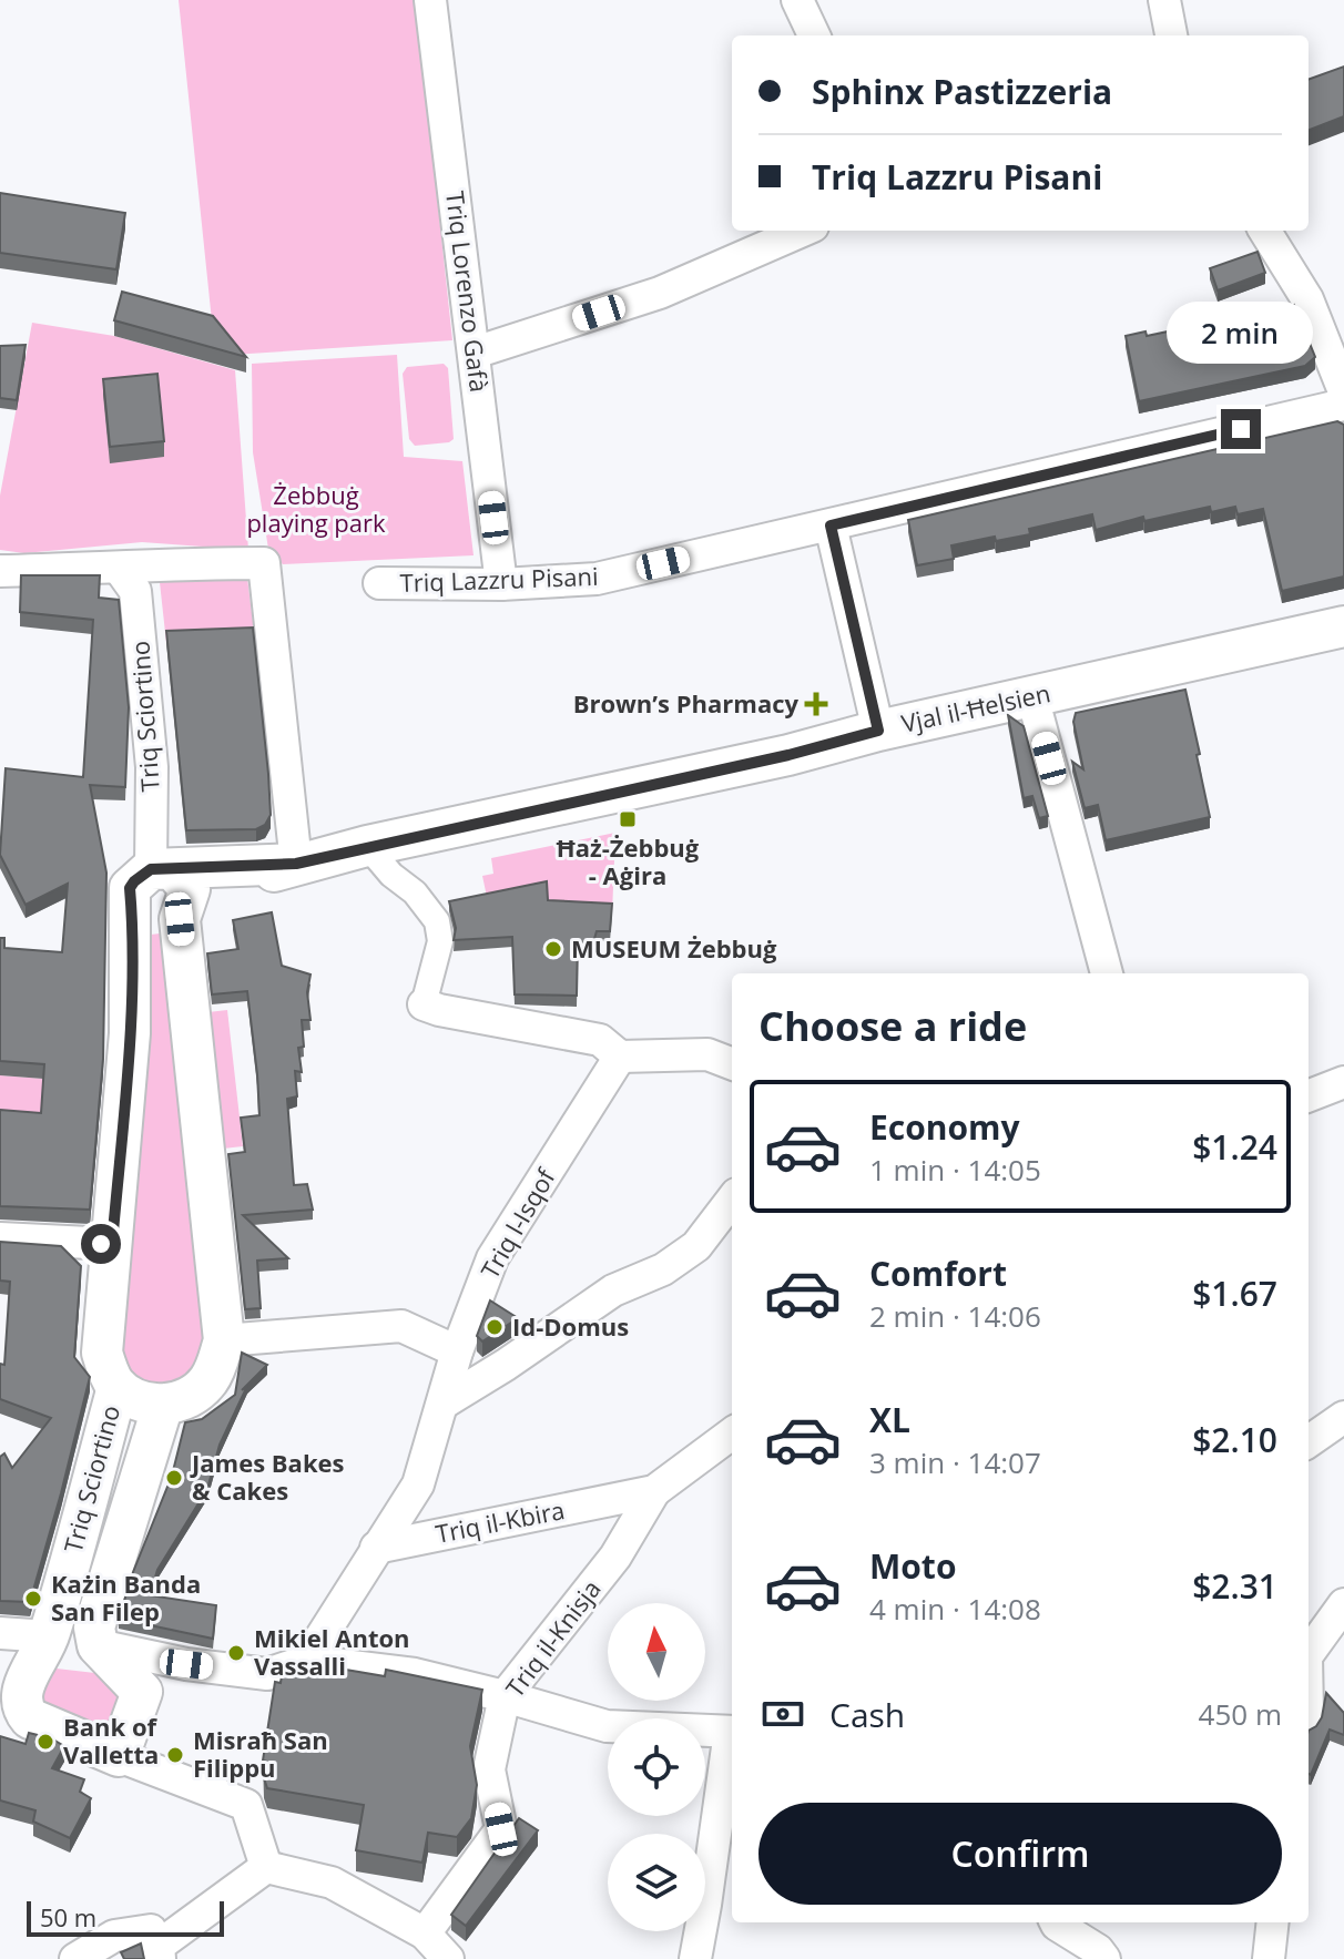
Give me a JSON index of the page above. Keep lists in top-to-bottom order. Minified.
{"streets":{"street":["Triq Lorenzo Gafà","Triq Lazzru Pisani","Vjal il-Ħelsien","Triq Sciortino","Triq l-Isqof","Triq il-Kbira","Triq il-Knisja"]},"crossings":[["Triq Lorenzo Gafà","Triq Lazzru Pisani"],["Vjal il-Ħelsien","Triq Sciortino"],["Triq l-Isqof","Triq il-Kbira"],["Triq il-Kbira","Triq il-Knisja"]],"parks":["Żebbuġ playing park"],"places":{"health":["Brown’s Pharmacy"],"transit":["Ħaż-Żebbuġ - Aġira"],"other":["MUSEUM Żebbuġ","Id-Domus","James Bakes & Cakes","Każin Banda San Filep","Mikiel Anton Vassalli","Bank of Valletta","Misraħ San Filippu"]},"scale_bar":"50 m","north":"top","page":{"banner":["Sphinx Pastizzeria","Triq Lazzru Pisani"],"bubble":"2 min","heading":"Choose a ride","list":[{"name":"Economy","note":"1 min · 14:05","value":"$1.24"},{"name":"Comfort","note":"2 min · 14:06","value":"$1.67"},{"name":"XL","note":"3 min · 14:07","value":"$2.10"},{"name":"Moto","note":"4 min · 14:08","value":"$2.31"}],"pay":["Cash","450 m"],"buttons":"Confirm","scale":"50 m"}}
